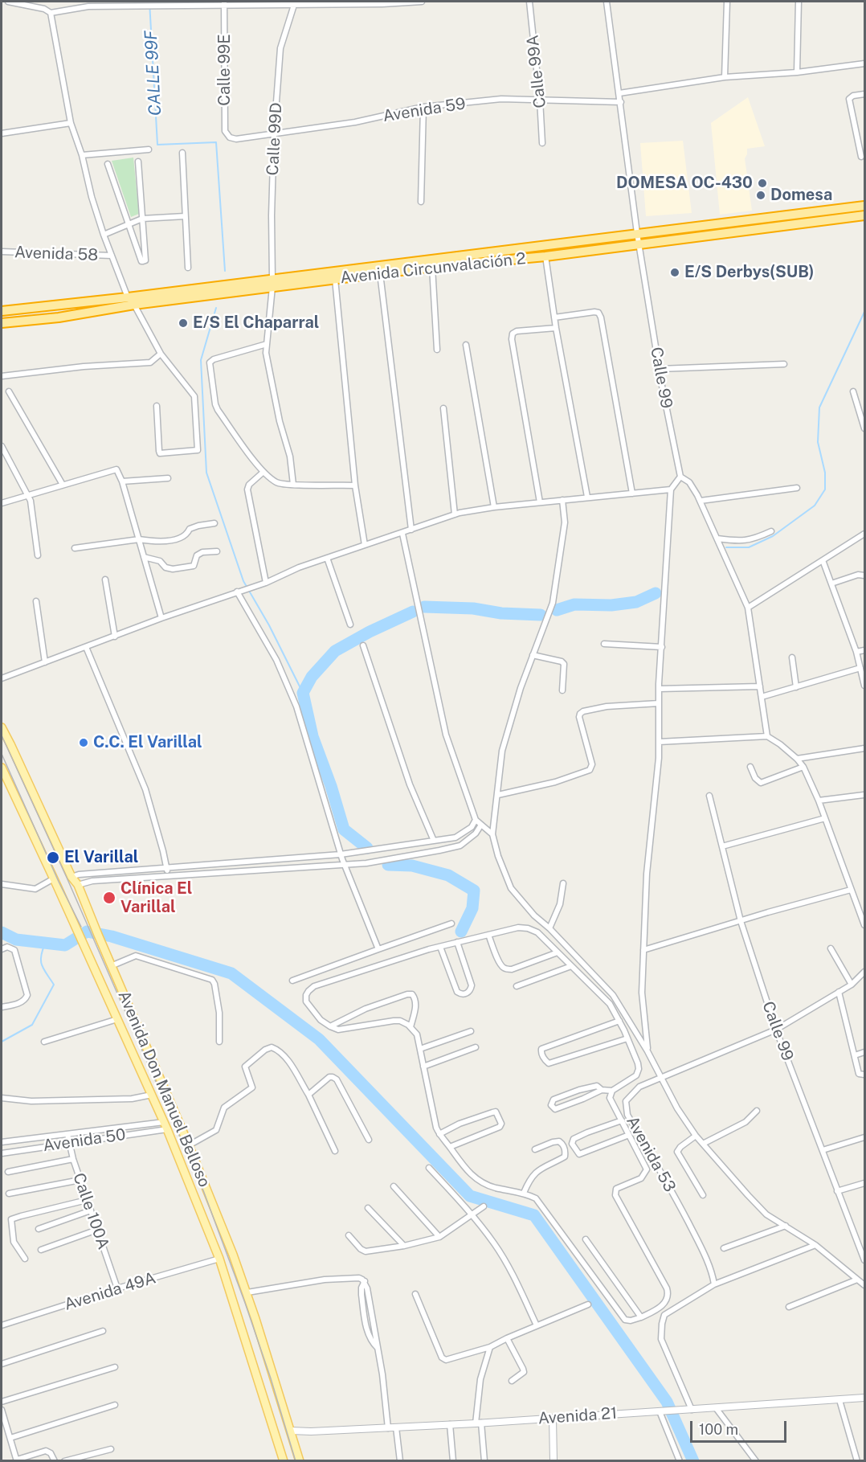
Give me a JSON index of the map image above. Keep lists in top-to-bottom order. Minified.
{"streets":{"highway":["Avenida Circunvalación 2"],"main road":["Avenida Don Manuel Belloso"],"street":["Calle 99E","Calle 99A","Avenida 59","Calle 99D","Avenida 58","Calle 99","Avenida 50","Avenida 53","Calle 100A","Avenida 49A","Avenida 21"]},"crossings":[["Calle 99E","Avenida 59"],["Calle 99A","Avenida 59"],["Avenida 59","Calle 99D"],["Avenida 59","Calle 99"],["Calle 99D","Avenida Circunvalación 2"],["Avenida Circunvalación 2","Calle 99"],["Avenida Don Manuel Belloso","Avenida 50"],["Avenida Don Manuel Belloso","Avenida 49A"],["Avenida Don Manuel Belloso","Avenida 21"],["Avenida 50","Calle 100A"],["Calle 100A","Avenida 49A"]],"water":["CALLE 99F"],"places":["DOMESA OC-430","Domesa","E/S Derbys(SUB)","E/S El Chaparral","C.C. El Varillal","El Varillal","Clínica El Varillal"],"scale_bar":"100 m"}
